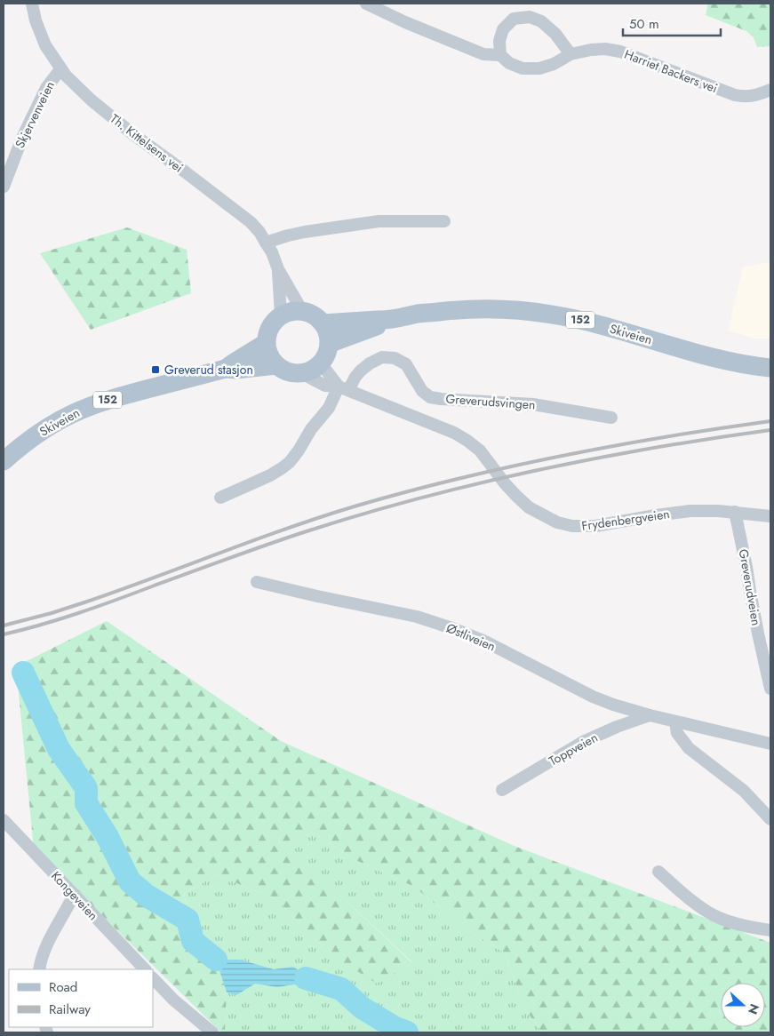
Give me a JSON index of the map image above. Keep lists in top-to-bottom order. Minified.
{"streets":{"main road":["152","Skiveien"],"street":["Harriet Backers vei","Skjervenveien","Th. Kittelsens vei","Greverudsvingen","Frydenbergveien","Greverudveien","Østliveien","Toppveien","Kongeveien"]},"crossings":[["Skjervenveien","Th. Kittelsens vei"],["Th. Kittelsens vei","152"],["Th. Kittelsens vei","Skiveien"],["Th. Kittelsens vei","Frydenbergveien"],["152","Skiveien"],["152","Frydenbergveien"],["Skiveien","Frydenbergveien"],["Greverudsvingen","Frydenbergveien"],["Frydenbergveien","Greverudveien"],["Østliveien","Toppveien"]],"places":{"transit":["Greverud stasjon"]},"legend":["Road","Railway"],"scale_bar":"50 m","north":"right"}
